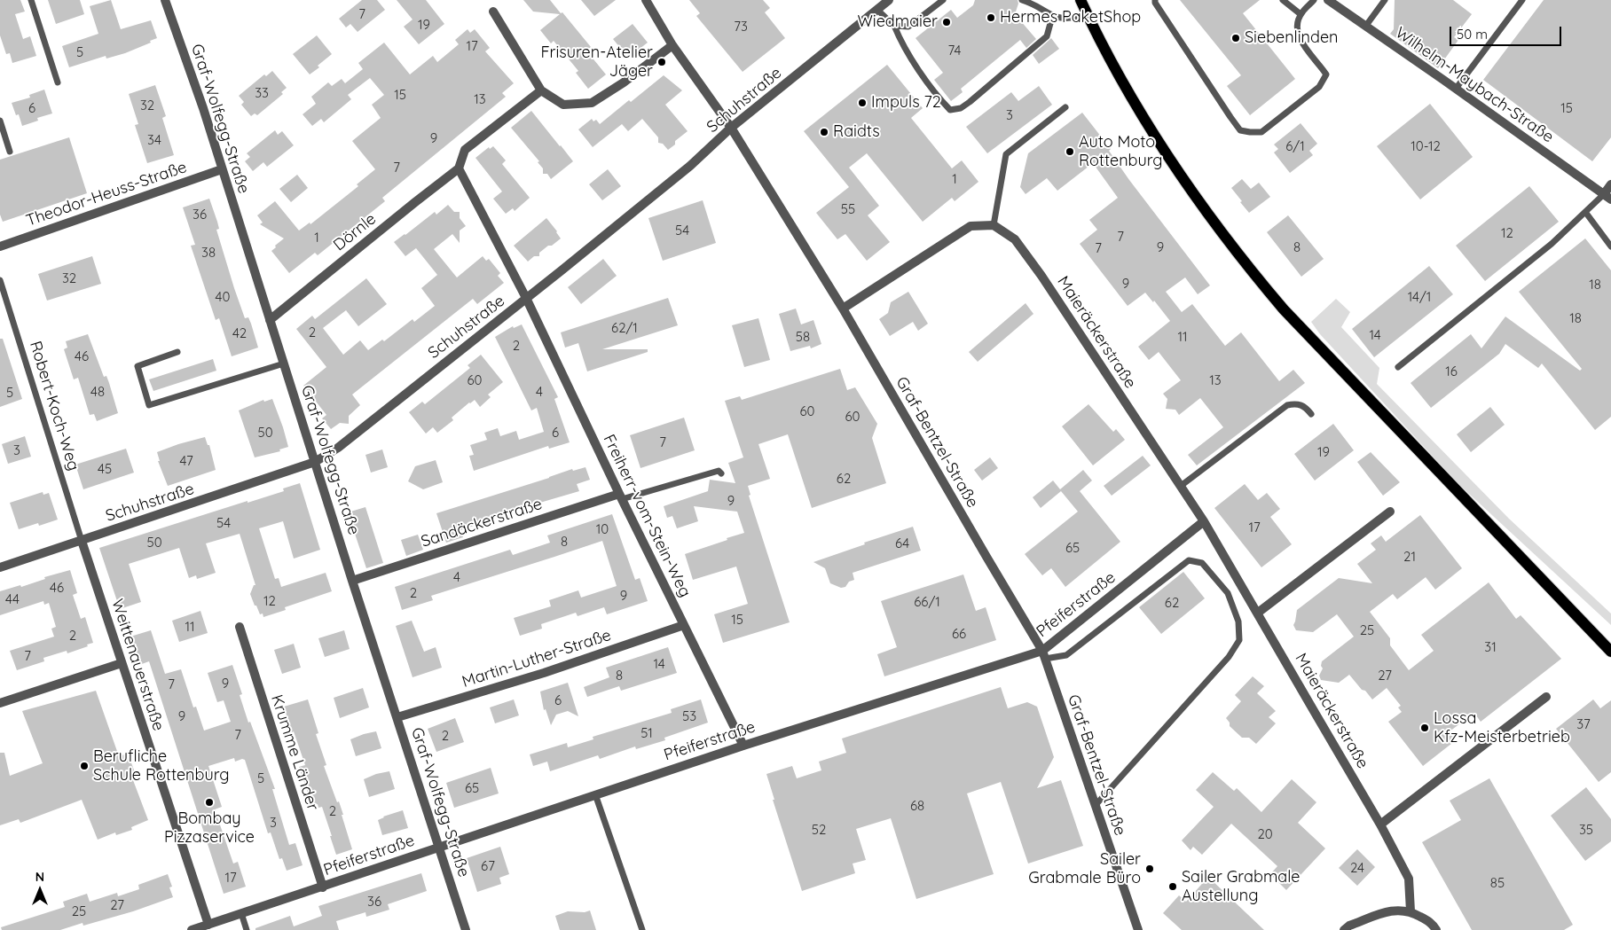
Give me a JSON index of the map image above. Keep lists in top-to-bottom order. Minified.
{"streets":{"street":["Wilhelm-Maybach-Straße","Schuhstraße","Graf-Wolfegg-Straße","Theodor-Heuss-Straße","Dörnle","Maieräckerstraße","Graf-Bentzel-Straße","Freiherr-vom-Stein-Weg","Sandäckerstraße","Pfeiferstraße","Martin-Luther-Straße","Weittenauerstraße","Krumme Länder"],"lane":["Robert-Koch-Weg"]},"crossings":[["Schuhstraße","Graf-Wolfegg-Straße"],["Schuhstraße","Robert-Koch-Weg"],["Schuhstraße","Graf-Bentzel-Straße"],["Schuhstraße","Freiherr-vom-Stein-Weg"],["Schuhstraße","Weittenauerstraße"],["Graf-Wolfegg-Straße","Theodor-Heuss-Straße"],["Graf-Wolfegg-Straße","Dörnle"],["Graf-Wolfegg-Straße","Sandäckerstraße"],["Graf-Wolfegg-Straße","Pfeiferstraße"],["Graf-Wolfegg-Straße","Martin-Luther-Straße"],["Maieräckerstraße","Pfeiferstraße"],["Robert-Koch-Weg","Weittenauerstraße"],["Graf-Bentzel-Straße","Pfeiferstraße"],["Freiherr-vom-Stein-Weg","Sandäckerstraße"],["Freiherr-vom-Stein-Weg","Pfeiferstraße"],["Freiherr-vom-Stein-Weg","Martin-Luther-Straße"],["Pfeiferstraße","Weittenauerstraße"],["Pfeiferstraße","Krumme Länder"]],"places":["Hermes PaketShop","Wiedmaier","Siebenlinden","Frisuren-Atelier Jäger","Impuls 72","Raidts","Auto Moto Rottenburg","Lossa Kfz-Meisterbetrieb","Berufliche Schule Rottenburg","Bombay Pizzaservice","Sailer Grabmale Büro","Sailer Grabmale Austellung"],"house_numbers":["7","19","73","17","74","5","33","15","13","32","6","15","3","9","34","6/1","10-12","7","1","55","36","54","12","7","1","9","8","7","38","32","9","18","40","14/1","18","62/1","2","42","14","58","11","2","46","16","60","13","48","4","5","60","60","50","6","7","3","19","47","45","62","9","54","17","10","8","50","64","65","21","4","46","2","9","44","12","66/1","62","15","11","25","66","2","31","7","14","8","27","9","7","6","9","53","37","51","7","2","5","65","68","2","3","52","35","20","67","24","17","85","36","27","25"],"scale_bar":"50 m","north":"top"}
